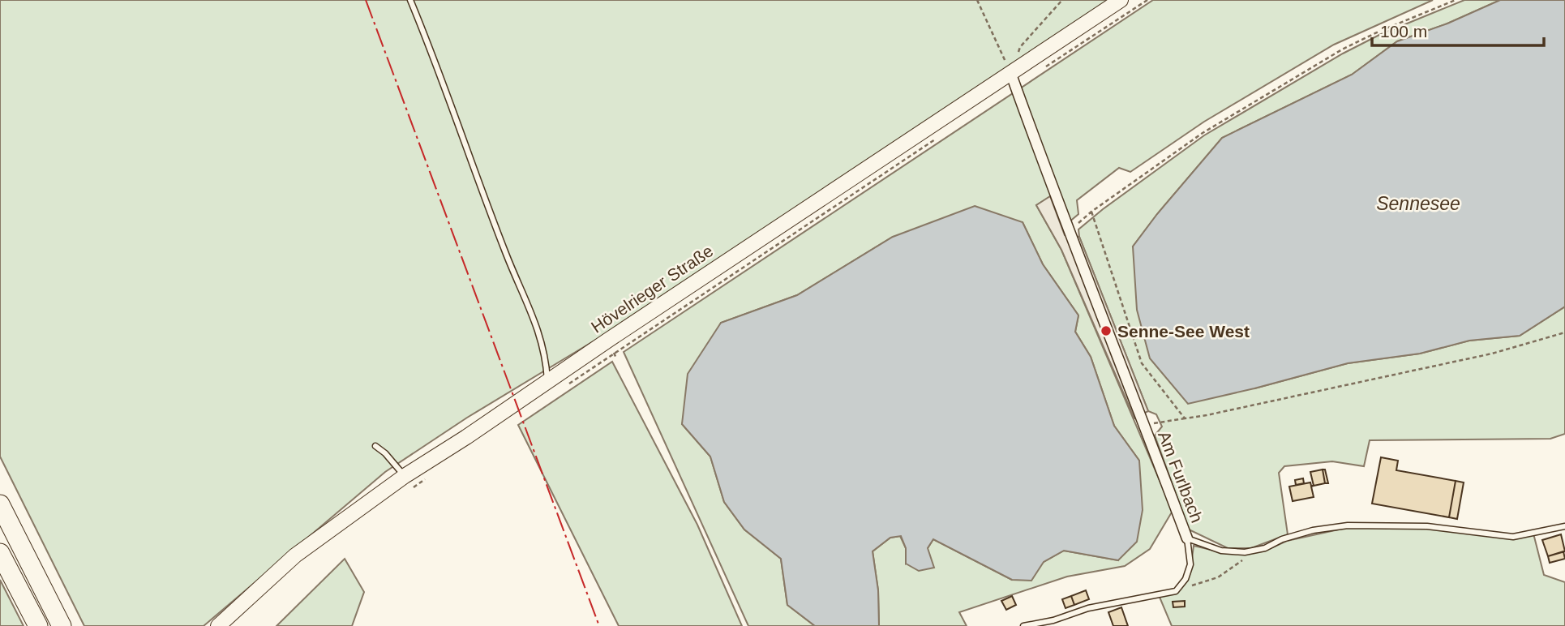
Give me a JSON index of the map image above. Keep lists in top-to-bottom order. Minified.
{"streets":{"main road":["Hövelrieger Straße"],"street":["Am Furlbach"]},"crossings":[["Hövelrieger Straße","Am Furlbach"]],"water":["Sennesee"],"places":["Senne-See West"],"scale_bar":"100 m"}
